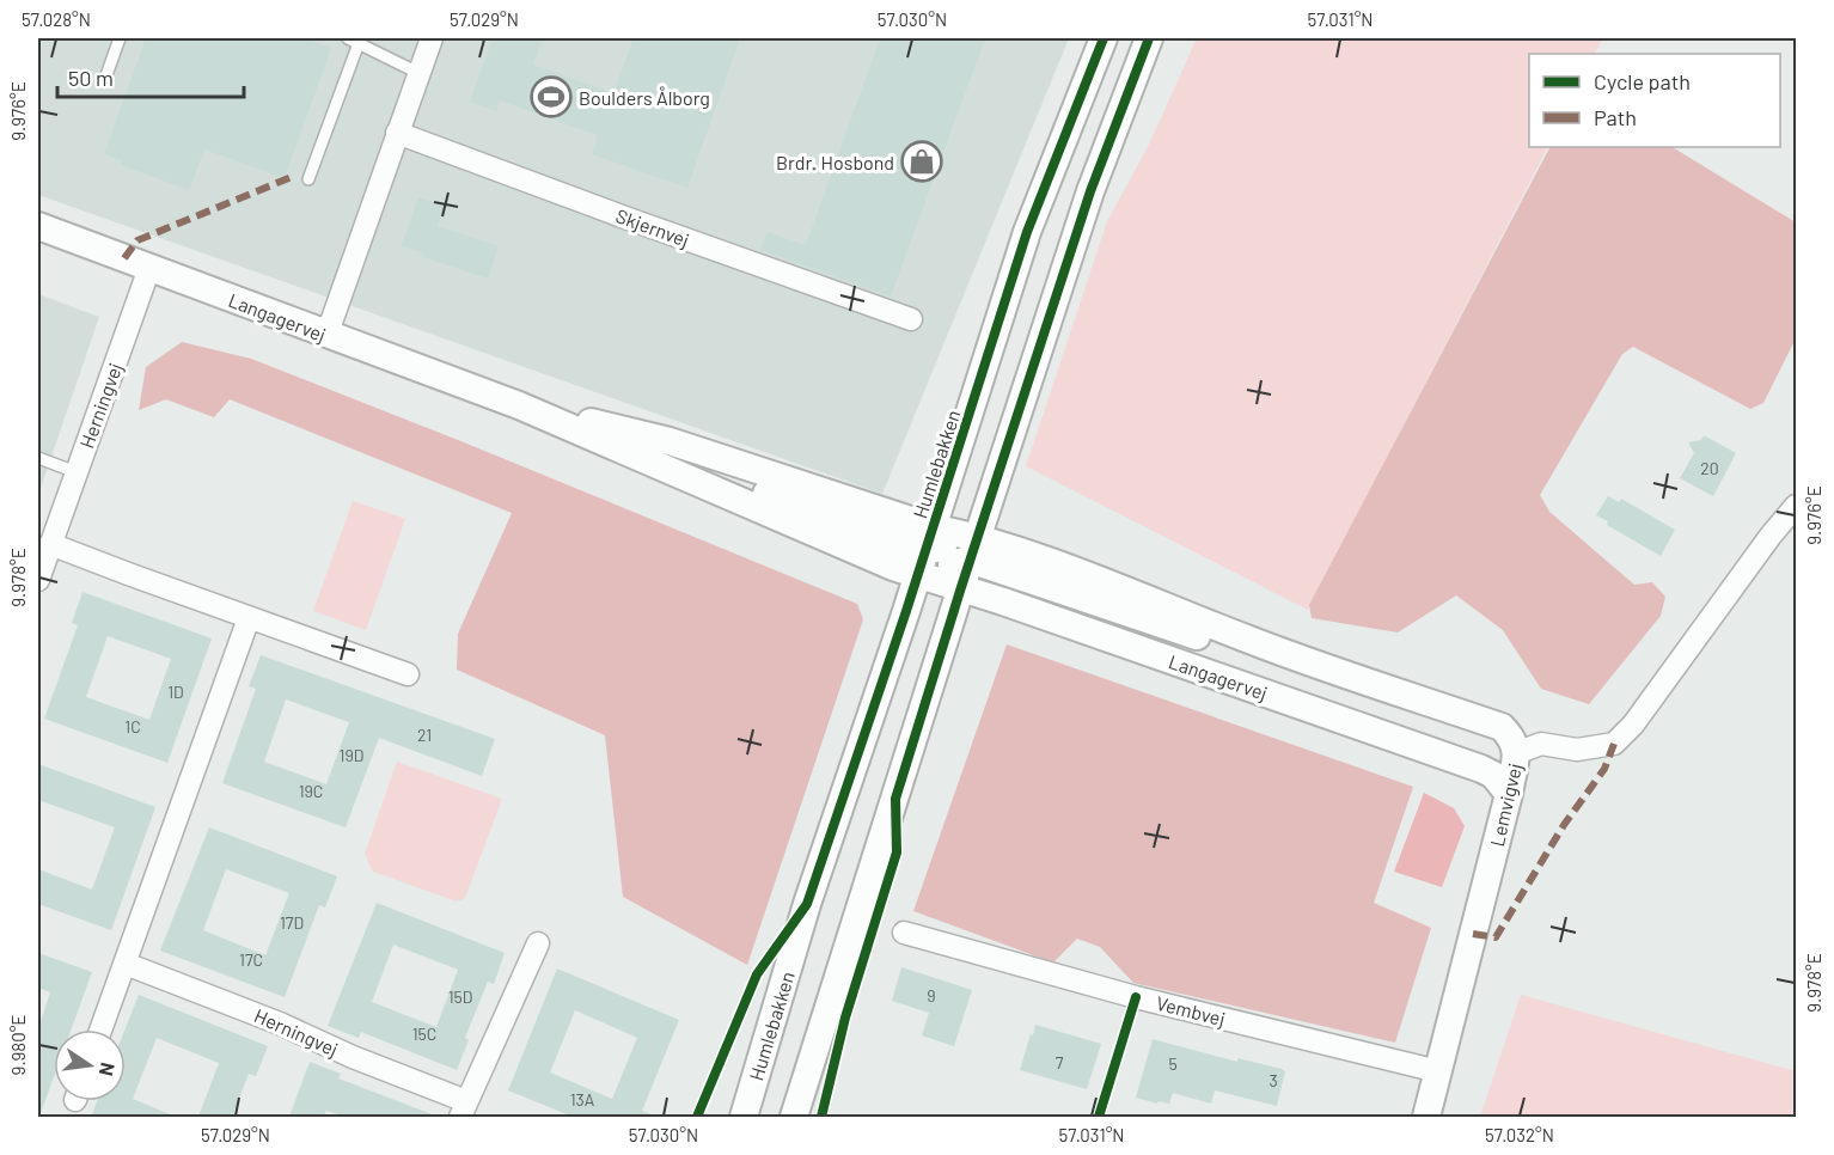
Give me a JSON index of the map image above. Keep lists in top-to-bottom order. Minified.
{"streets":{"street":["Skjernvej","Langagervej","Herningvej","Humlebakken","Lemvigvej","Vembvej"]},"crossings":[["Langagervej","Herningvej"],["Langagervej","Humlebakken"],["Langagervej","Lemvigvej"],["Lemvigvej","Vembvej"]],"places":{"sports":["Boulders Ålborg"],"shop":["Brdr. Hosbond"]},"house_numbers":["20","1D","1C","21","19D","19C","17D","17C","9","15D","15C","7","5","3","13A"],"legend":["Cycle path","Path"],"scale_bar":"50 m","north":"right","coordinates":["57.028°N","57.029°N","57.030°N","57.031°N","9.976°E","9.978°E","9.980°E","57.032°N"]}
